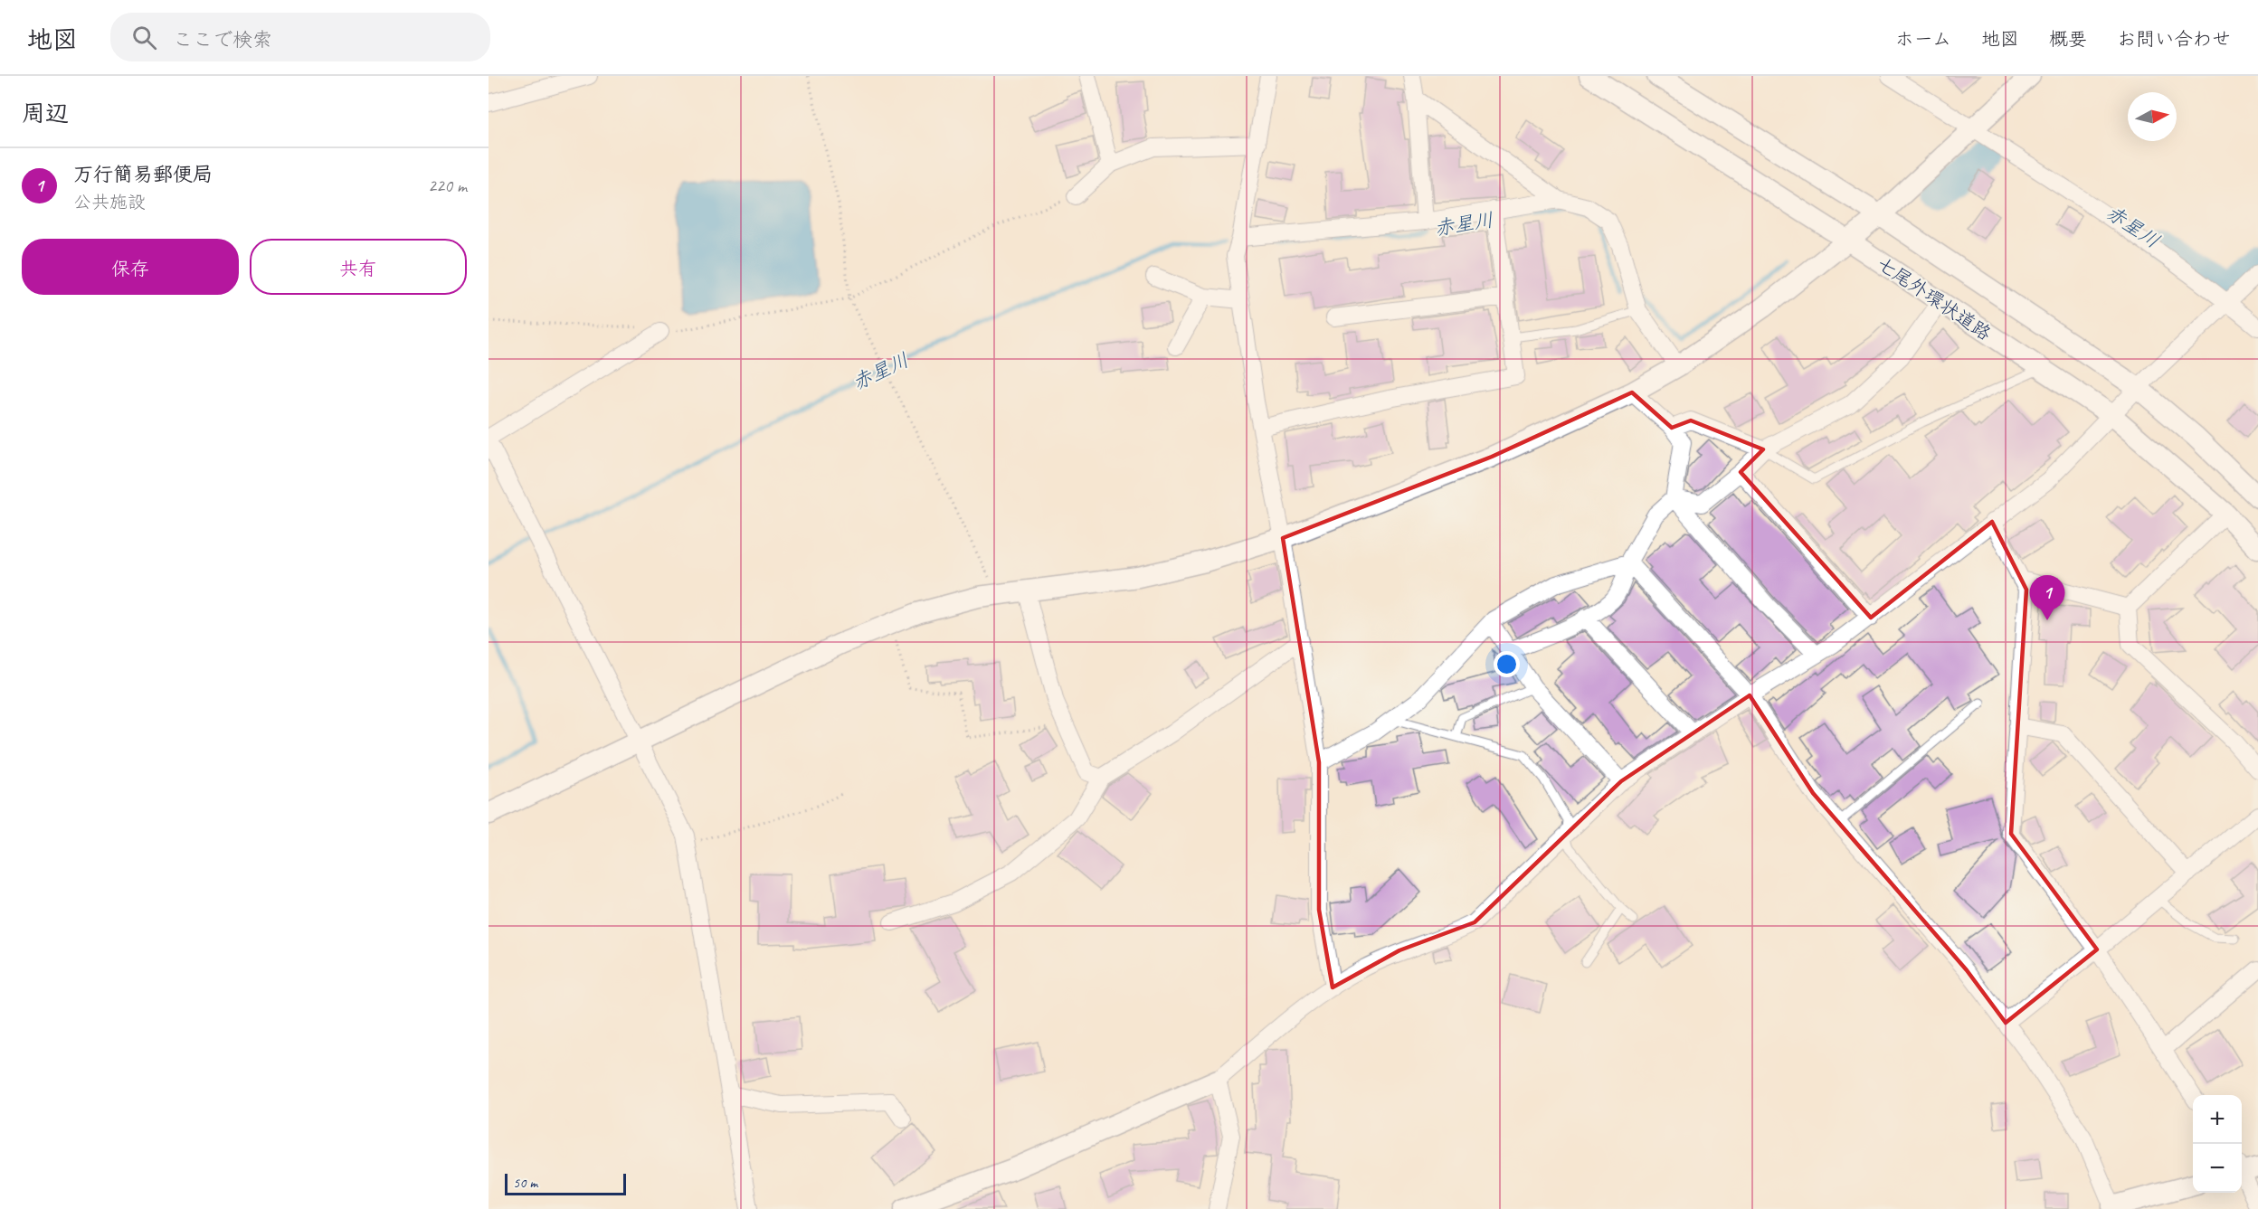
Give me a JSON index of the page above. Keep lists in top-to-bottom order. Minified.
{"streets":{"street":["七尾外環状道路"]},"water":["赤星川"],"scale_bar":"50 m","north":"right","page":{"header":"地図","search":"ここで検索","nav":["ホーム","地図","概要","お問い合わせ"],"heading":"周辺","list":[{"mark":"1","name":"万行簡易郵便局","note":"公共施設","value":"220 m"}],"buttons":["保存","共有"],"pins":"1","map_buttons":["+","−"],"scale":"50 m"}}
